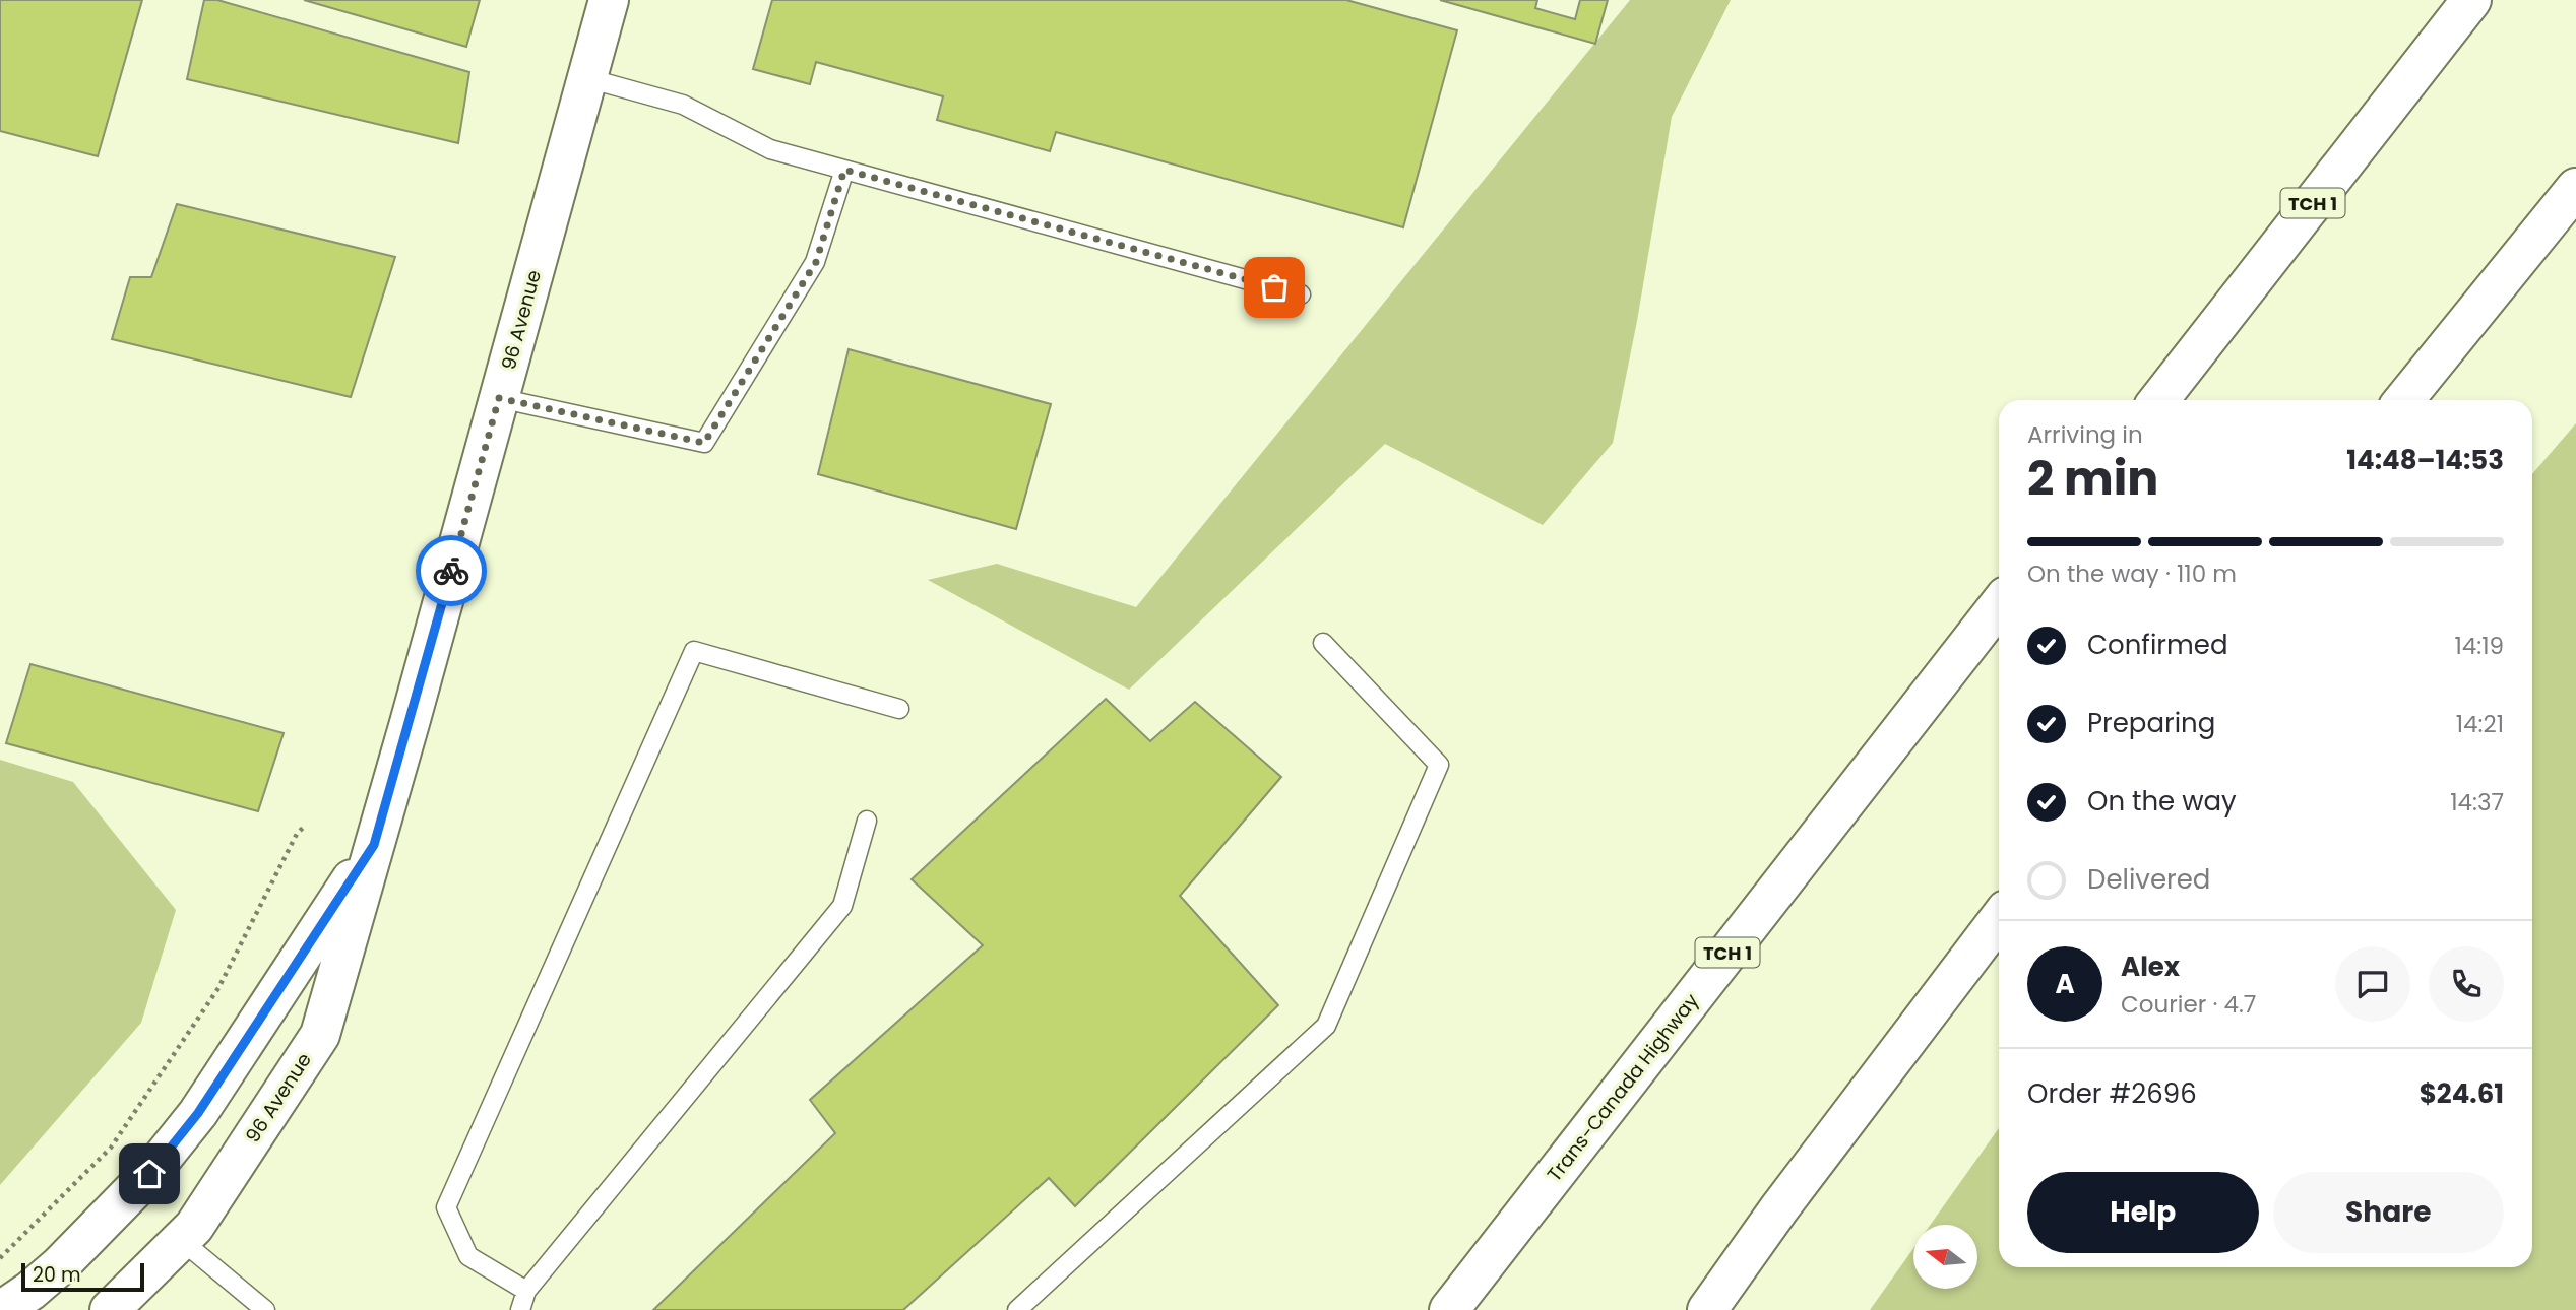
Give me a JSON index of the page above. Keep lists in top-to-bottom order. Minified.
{"streets":{"main road":["TCH 1","96 Avenue","Trans-Canada Highway"]},"scale_bar":"20 m","north":"left","page":{"heading":["2 min","Arriving in","14:48–14:53"],"panel":["Alex","Courier · 4.7","Order #2696","$24.61"],"bar":"On the way · 110 m","list":[["Confirmed","14:19"],["Preparing","14:21"],["On the way","14:37"],"Delivered"],"round":"A","buttons":["Help","Share"],"scale":"20 m"}}
